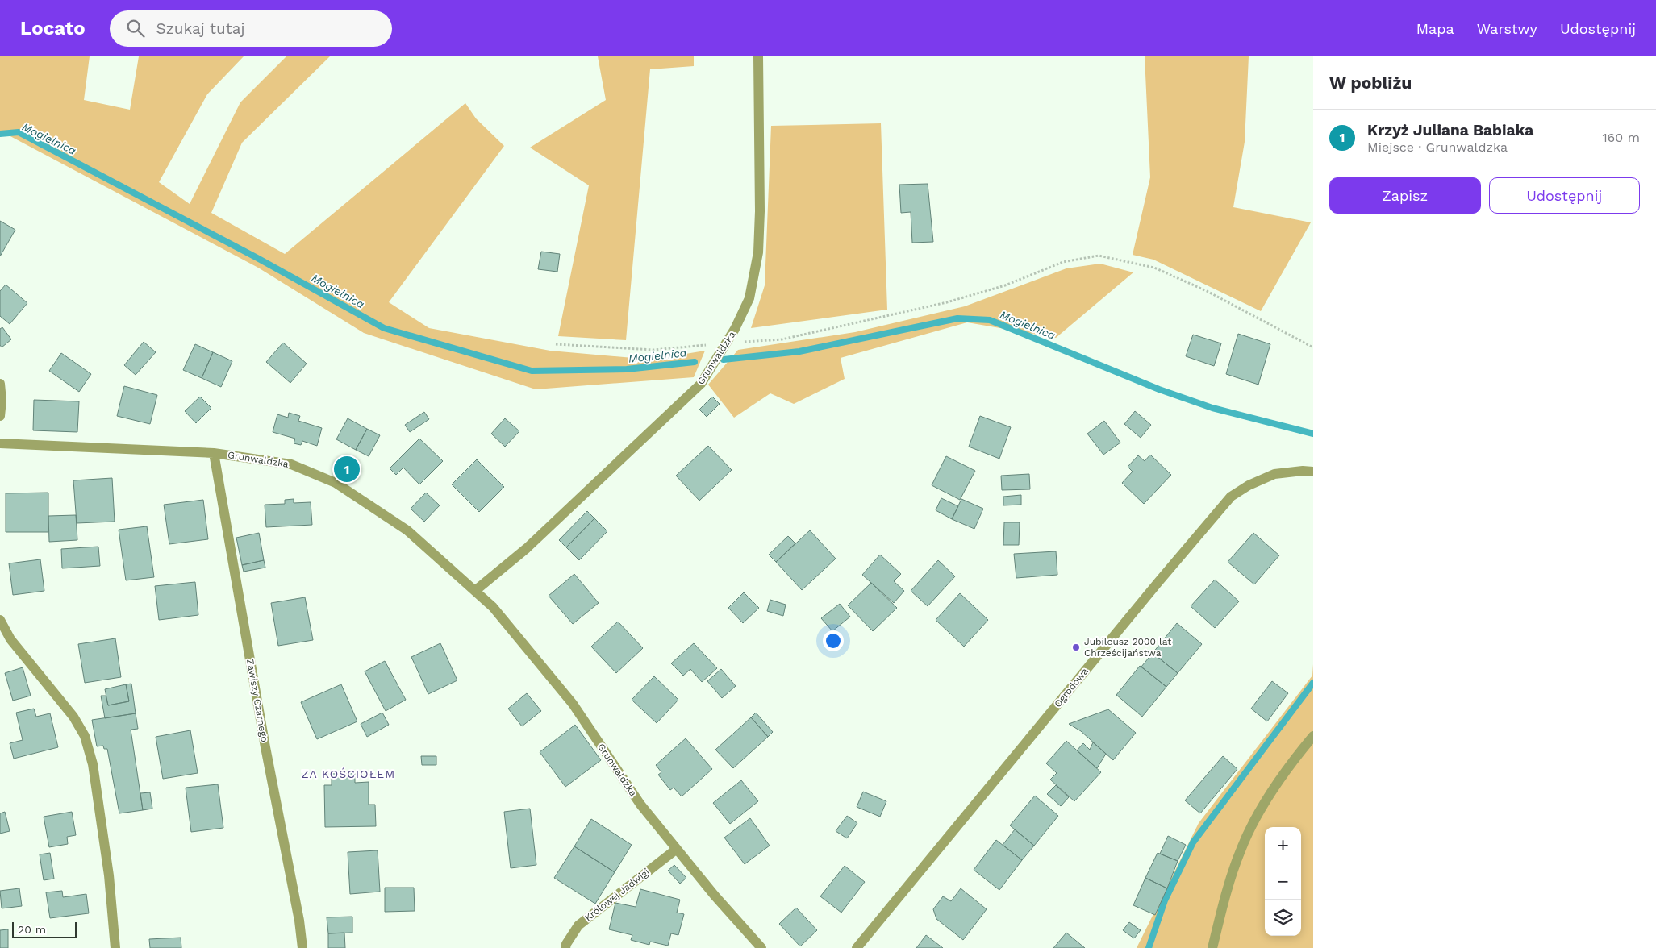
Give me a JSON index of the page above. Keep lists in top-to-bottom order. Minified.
{"streets":{"street":["Grunwaldzka","Ogrodowa","Zawiszy Czarnego","Królowej Jadwigi"]},"crossings":[["Grunwaldzka","Zawiszy Czarnego"],["Grunwaldzka","Królowej Jadwigi"]],"districts":["ZA KOŚCIOŁEM"],"water":["Mogielnica"],"places":["Jubileusz 2000 lat Chrześcijaństwa"],"scale_bar":"20 m","page":{"header":"Locato","search":"Szukaj tutaj","nav":["Mapa","Warstwy","Udostępnij"],"heading":"W pobliżu","list":[{"mark":"1","name":"Krzyż Juliana Babiaka","note":"Miejsce · Grunwaldzka","value":"160 m"}],"buttons":["Zapisz","Udostępnij"],"pins":"1","map_buttons":["+","−"],"scale":"20 m"}}
